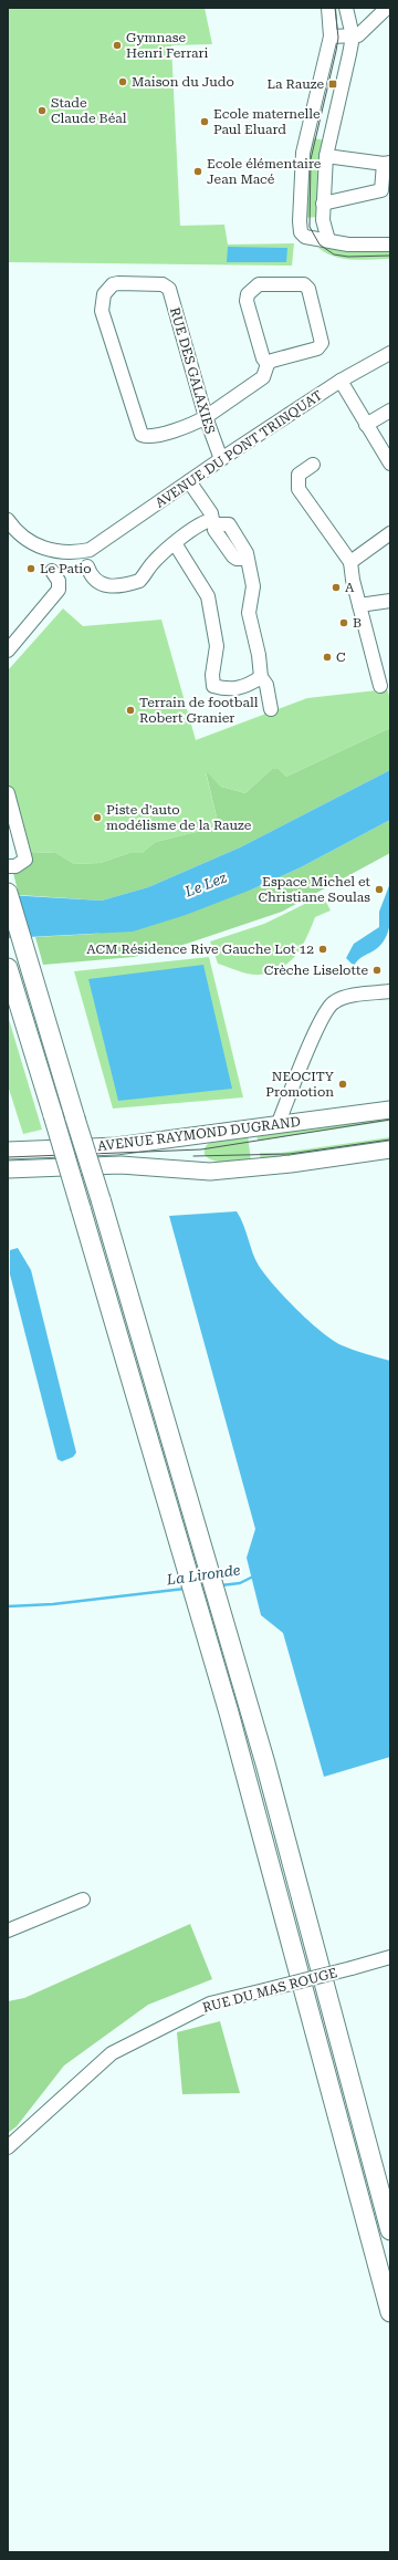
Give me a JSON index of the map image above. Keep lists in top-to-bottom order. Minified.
{"streets":{"main road":["AVENUE RAYMOND DUGRAND"],"street":["RUE DES GALAXIES","AVENUE DU PONT TRINQUAT","RUE DU MAS ROUGE"]},"crossings":[["RUE DES GALAXIES","AVENUE DU PONT TRINQUAT"]],"water":["Le Lez","La Lironde"],"places":{"other":["Gymnase Henri Ferrari","Maison du Judo","Stade Claude Béal","Ecole maternelle Paul Eluard","Ecole élémentaire Jean Macé","Le Patio","A","B","C","Terrain de football Robert Granier","Piste d'auto modélisme de la Rauze","Espace Michel et Christiane Soulas","ACM Résidence Rive Gauche Lot 12","Crèche Liselotte","NEOCITY Promotion"],"transit":["La Rauze"]}}
